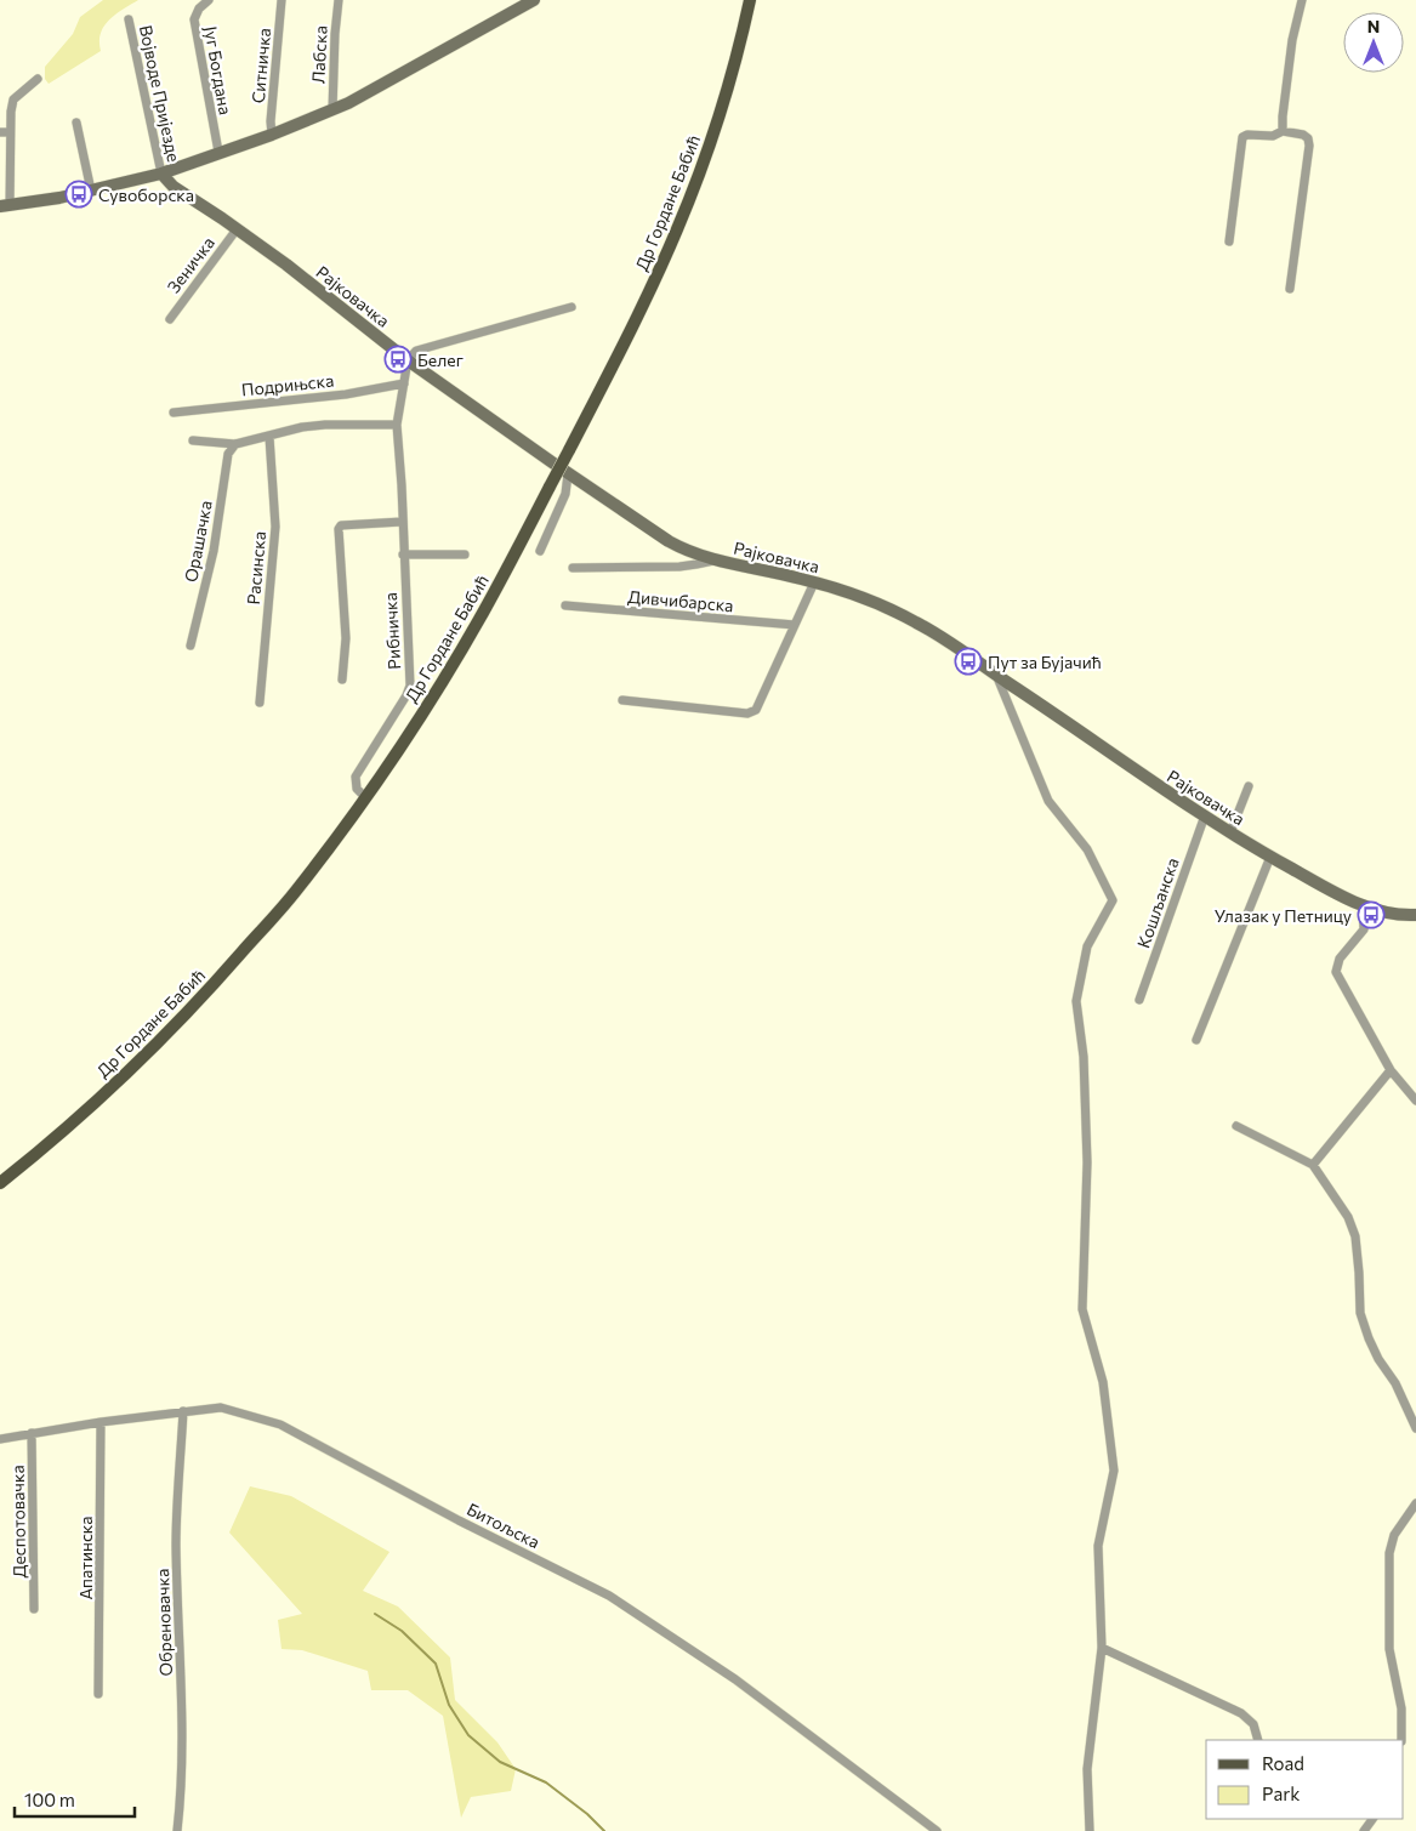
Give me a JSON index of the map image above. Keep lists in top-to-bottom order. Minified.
{"streets":{"main road":["Др Гордане Бабић","Рајковачка"],"street":["Лабска","Ситничка","Југ Богдана","Војводе Пријезде","Зеничка","Подрињска","Орашачка","Расинска","Дивчибарска","Рибничка","Кошљанска","Деспотовачка","Битољска","Апатинска","Обреновачка"]},"crossings":[["Војводе Пријезде","Рајковачка"],["Др Гордане Бабић","Рибничка"],["Зеничка","Рајковачка"],["Рајковачка","Рибничка"],["Рајковачка","Кошљанска"],["Подрињска","Рибничка"],["Деспотовачка","Битољска"],["Битољска","Апатинска"],["Битољска","Обреновачка"]],"places":{"bus stop":["Сувоборска","Белег","Пут за Бујачић","Улазак у Петницу"]},"legend":["Road","Park"],"scale_bar":"100 m","north":"top"}
